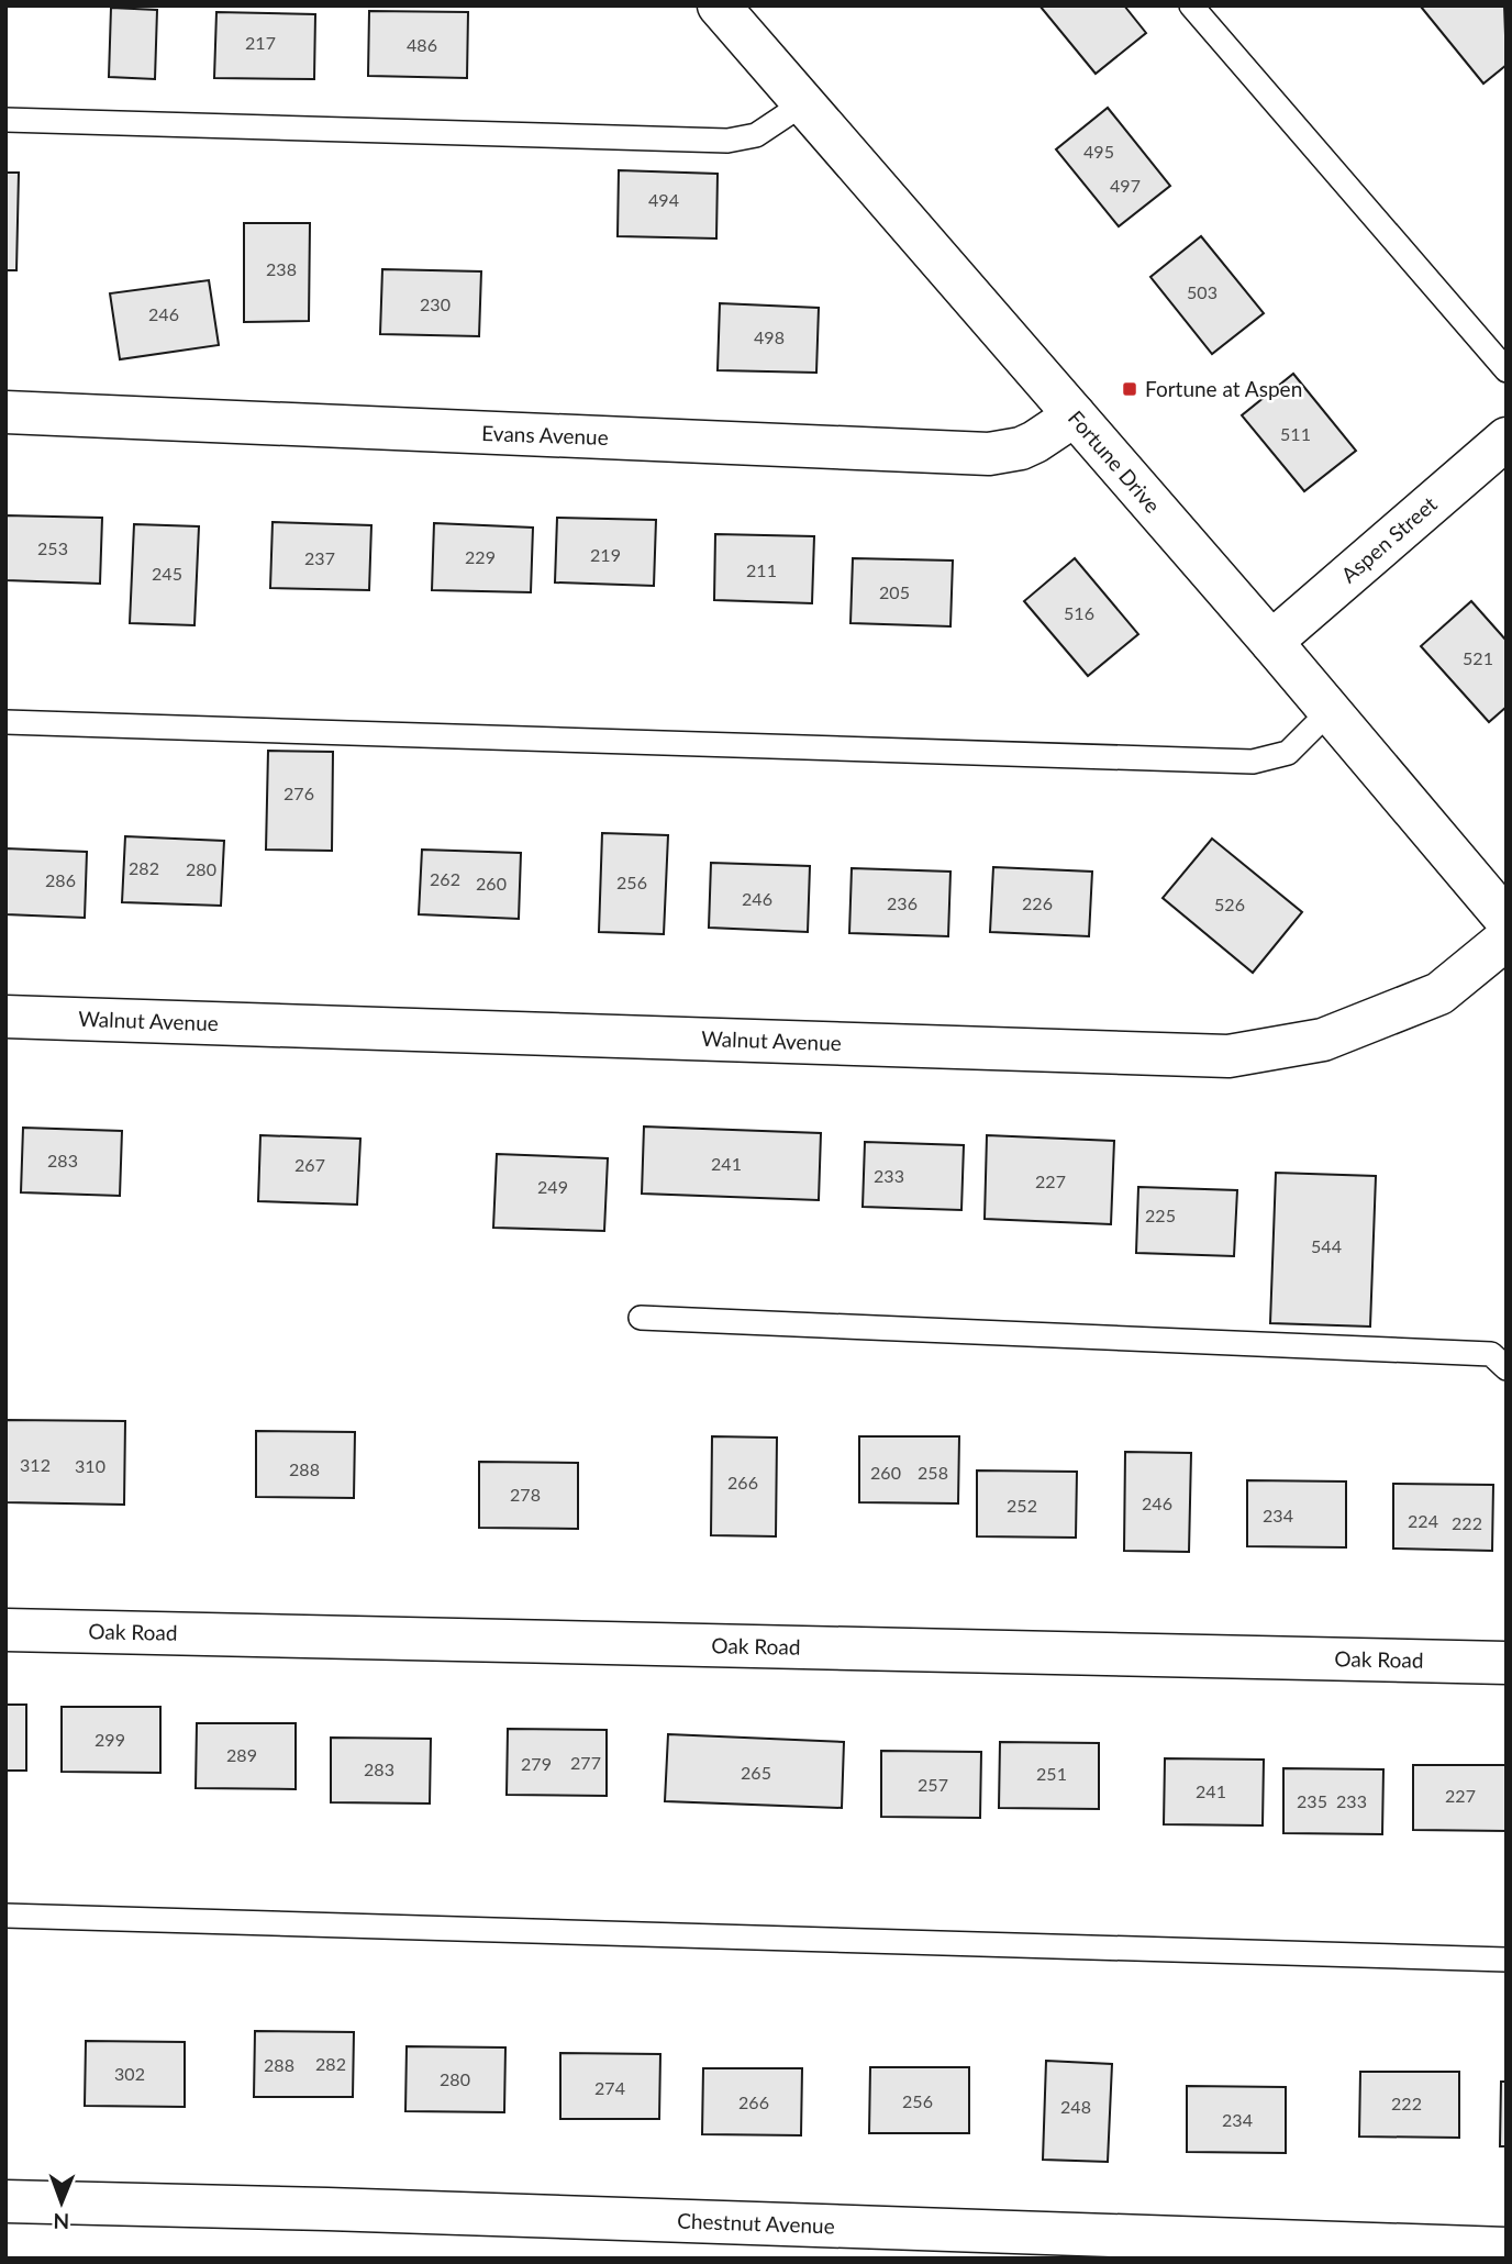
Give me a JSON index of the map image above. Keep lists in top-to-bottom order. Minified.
{"streets":{"street":["Evans Avenue","Fortune Drive","Aspen Street","Walnut Avenue","Oak Road","Chestnut Avenue"]},"crossings":[["Evans Avenue","Fortune Drive"],["Fortune Drive","Aspen Street"]],"places":{"transit":["Fortune at Aspen"]},"house_numbers":["217","486","495","497","494","238","503","230","246","498","511","253","219","229","237","211","245","205","516","521","276","282","280","262","286","256","260","246","236","226","526","283","241","267","233","227","249","225","544","312","310","288","260","258","266","278","246","252","234","224","222","299","289","277","279","283","265","251","257","241","227","235","233","282","288","302","280","274","256","266","222","248","234"],"north":"bottom"}
